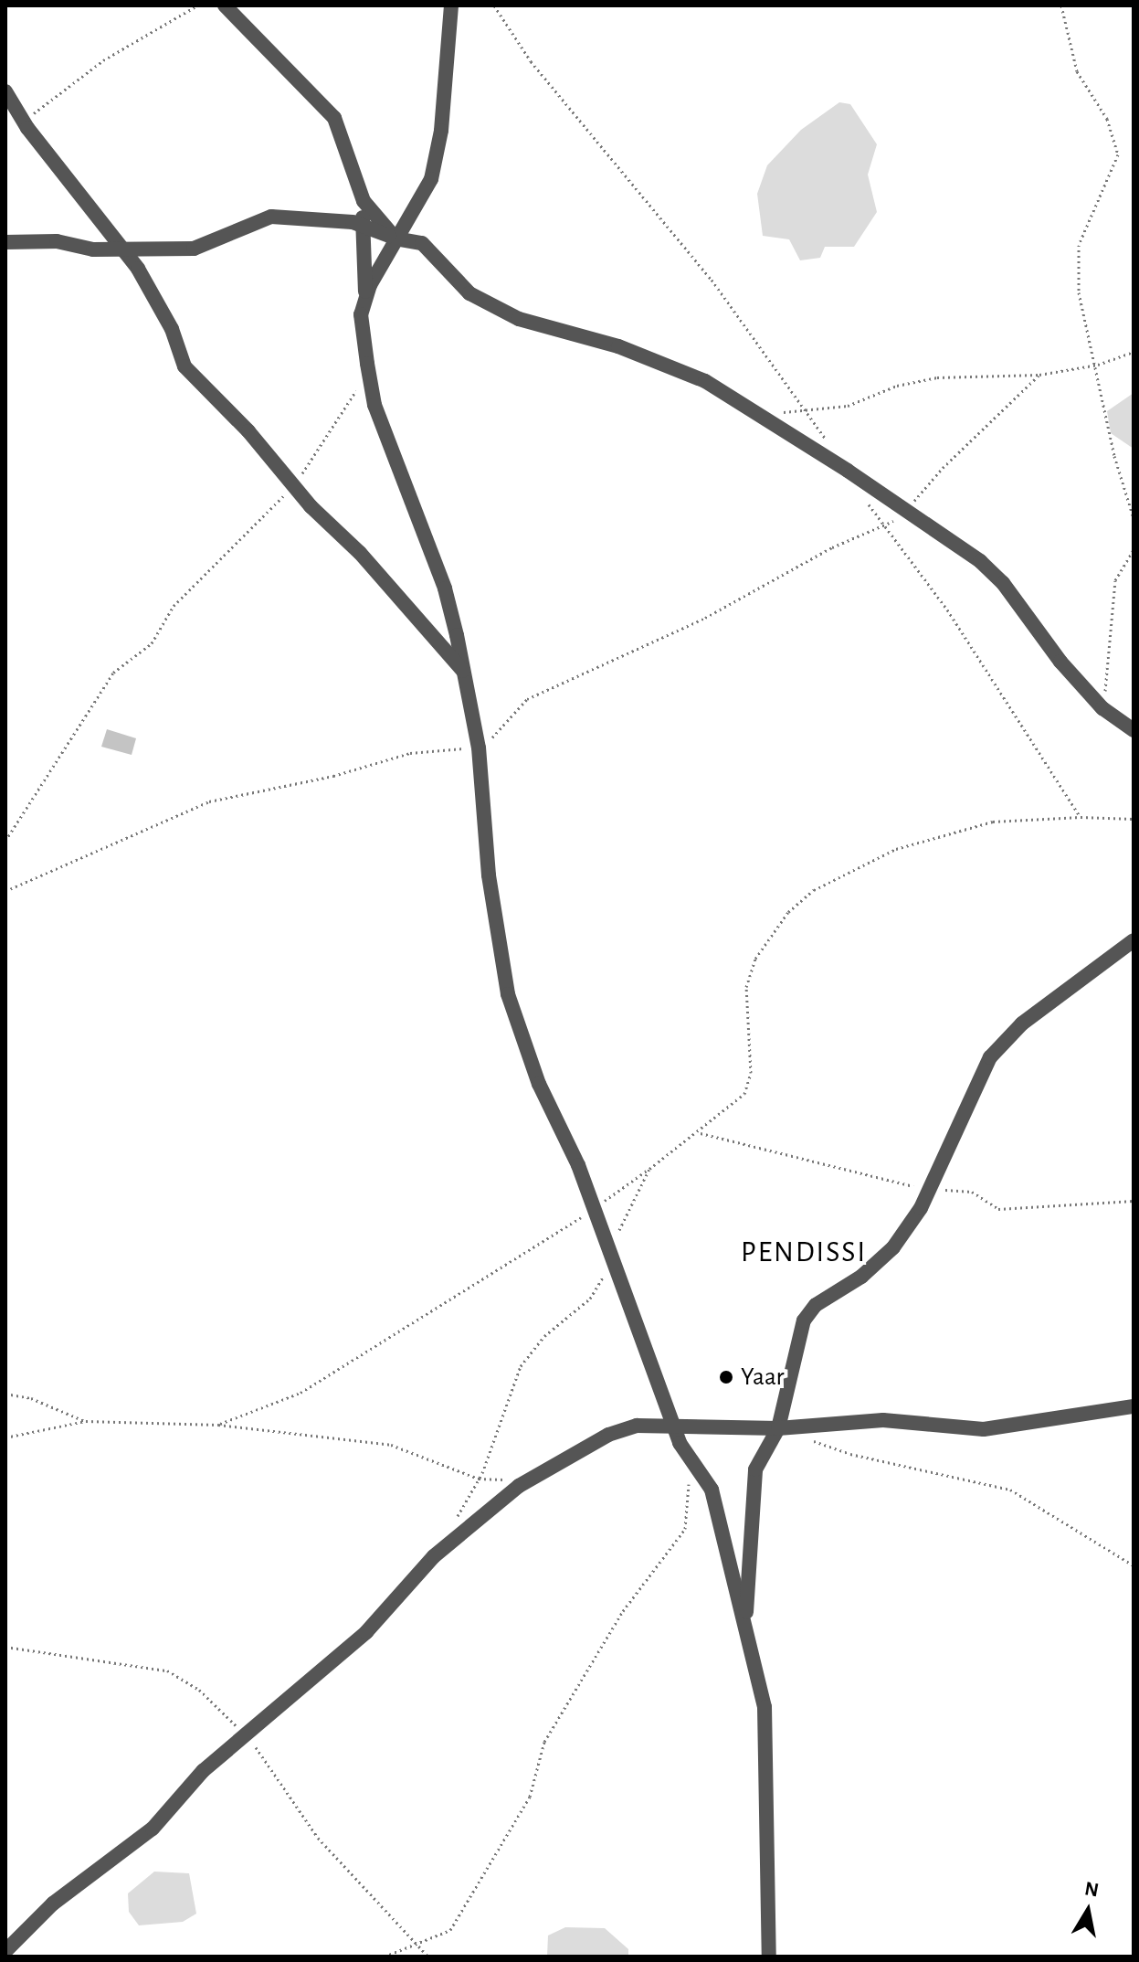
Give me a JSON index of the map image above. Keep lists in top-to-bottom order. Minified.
{"districts":["PENDISSI"],"places":["Yaar"],"north":"top"}
